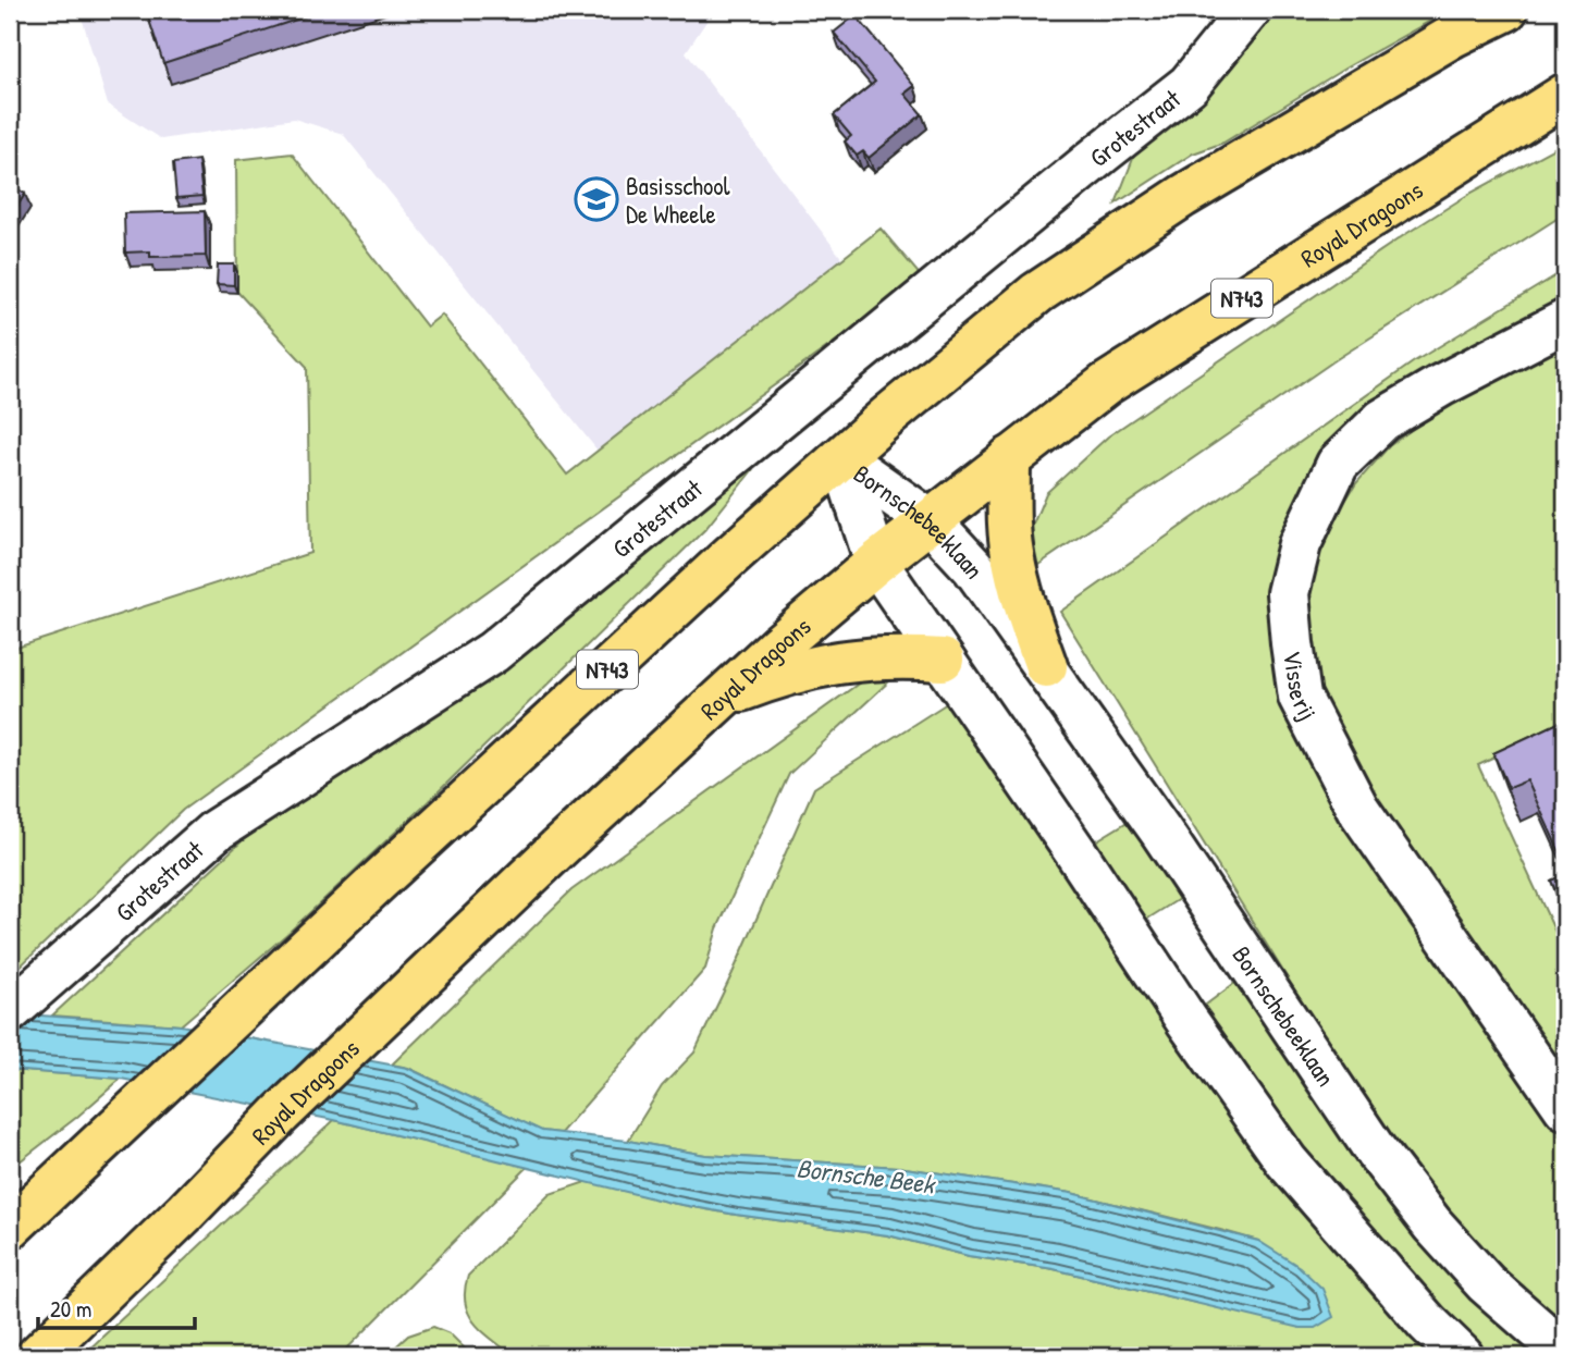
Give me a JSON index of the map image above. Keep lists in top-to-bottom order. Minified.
{"streets":{"main road":["Royal Dragoons","N743"],"street":["Grotestraat","Bornschebeeklaan","Visserij"]},"crossings":[["Royal Dragoons","Bornschebeeklaan"],["N743","Bornschebeeklaan"]],"water":["Bornsche Beek"],"places":{"school or university":["Basisschool De Wheele"]},"scale_bar":"20 m"}
